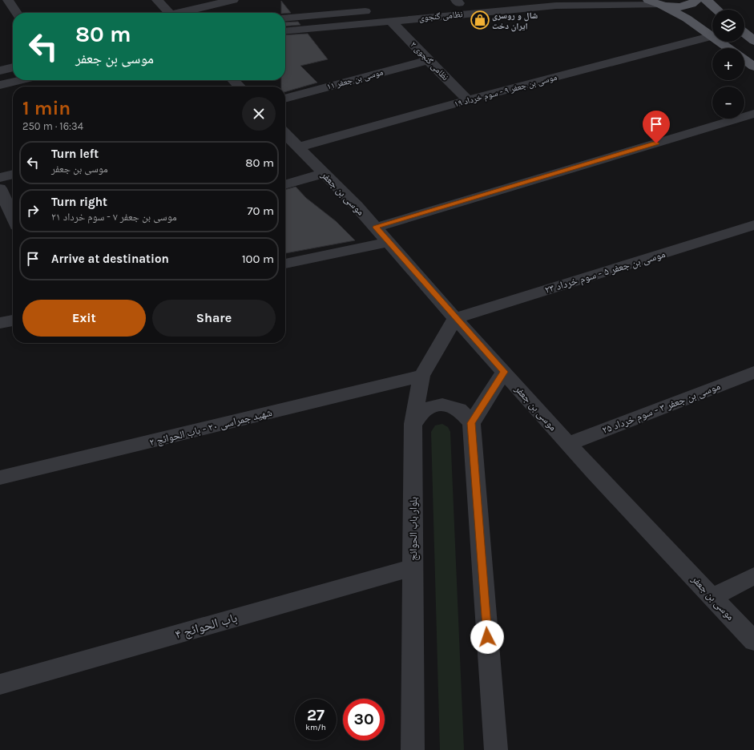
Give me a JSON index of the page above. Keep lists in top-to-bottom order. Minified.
{"streets":{"street":["نظامی گنجوی","نظامی گنجوی ۲","موسی بن جعفر ۱۱","موسی بن جعفر ۹ - سوم خرداد ۱۹","موسی بن جعفر","موسی بن جعفر ۵ - سوم خرداد ۲۳","موسی بن جعفر ۳ - سوم خرداد ۲۵","شهید جمراسی ۲۰ - باب الحوائج ۲","بلوار باب الحوائج","باب الحوائج ۴"]},"crossings":[["نظامی گنجوی","نظامی گنجوی ۲"],["نظامی گنجوی ۲","موسی بن جعفر ۱۱"],["نظامی گنجوی ۲","موسی بن جعفر ۹ - سوم خرداد ۱۹"],["موسی بن جعفر ۹ - سوم خرداد ۱۹","موسی بن جعفر"],["موسی بن جعفر","موسی بن جعفر ۵ - سوم خرداد ۲۳"],["موسی بن جعفر","موسی بن جعفر ۳ - سوم خرداد ۲۵"],["موسی بن جعفر","بلوار باب الحوائج"],["موسی بن جعفر ۵ - سوم خرداد ۲۳","بلوار باب الحوائج"],["شهید جمراسی ۲۰ - باب الحوائج ۲","بلوار باب الحوائج"],["بلوار باب الحوائج","باب الحوائج ۴"]],"places":{"shop":["شال و روسری ایران دخت"]},"page":{"map_buttons":["+","−"],"turn":["80 m","موسی بن جعفر"],"heading":["1 min","250 m · 16:34"],"list":[{"name":"Turn left","note":"موسی بن جعفر","value":"80 m"},{"name":"Turn right","note":"موسی بن جعفر ۷ - سوم خرداد ۲۱","value":"70 m"},{"name":"Arrive at destination","value":"100 m"}],"buttons":["Exit","Share"],"speed":"27 km/h","limit":"30"}}
